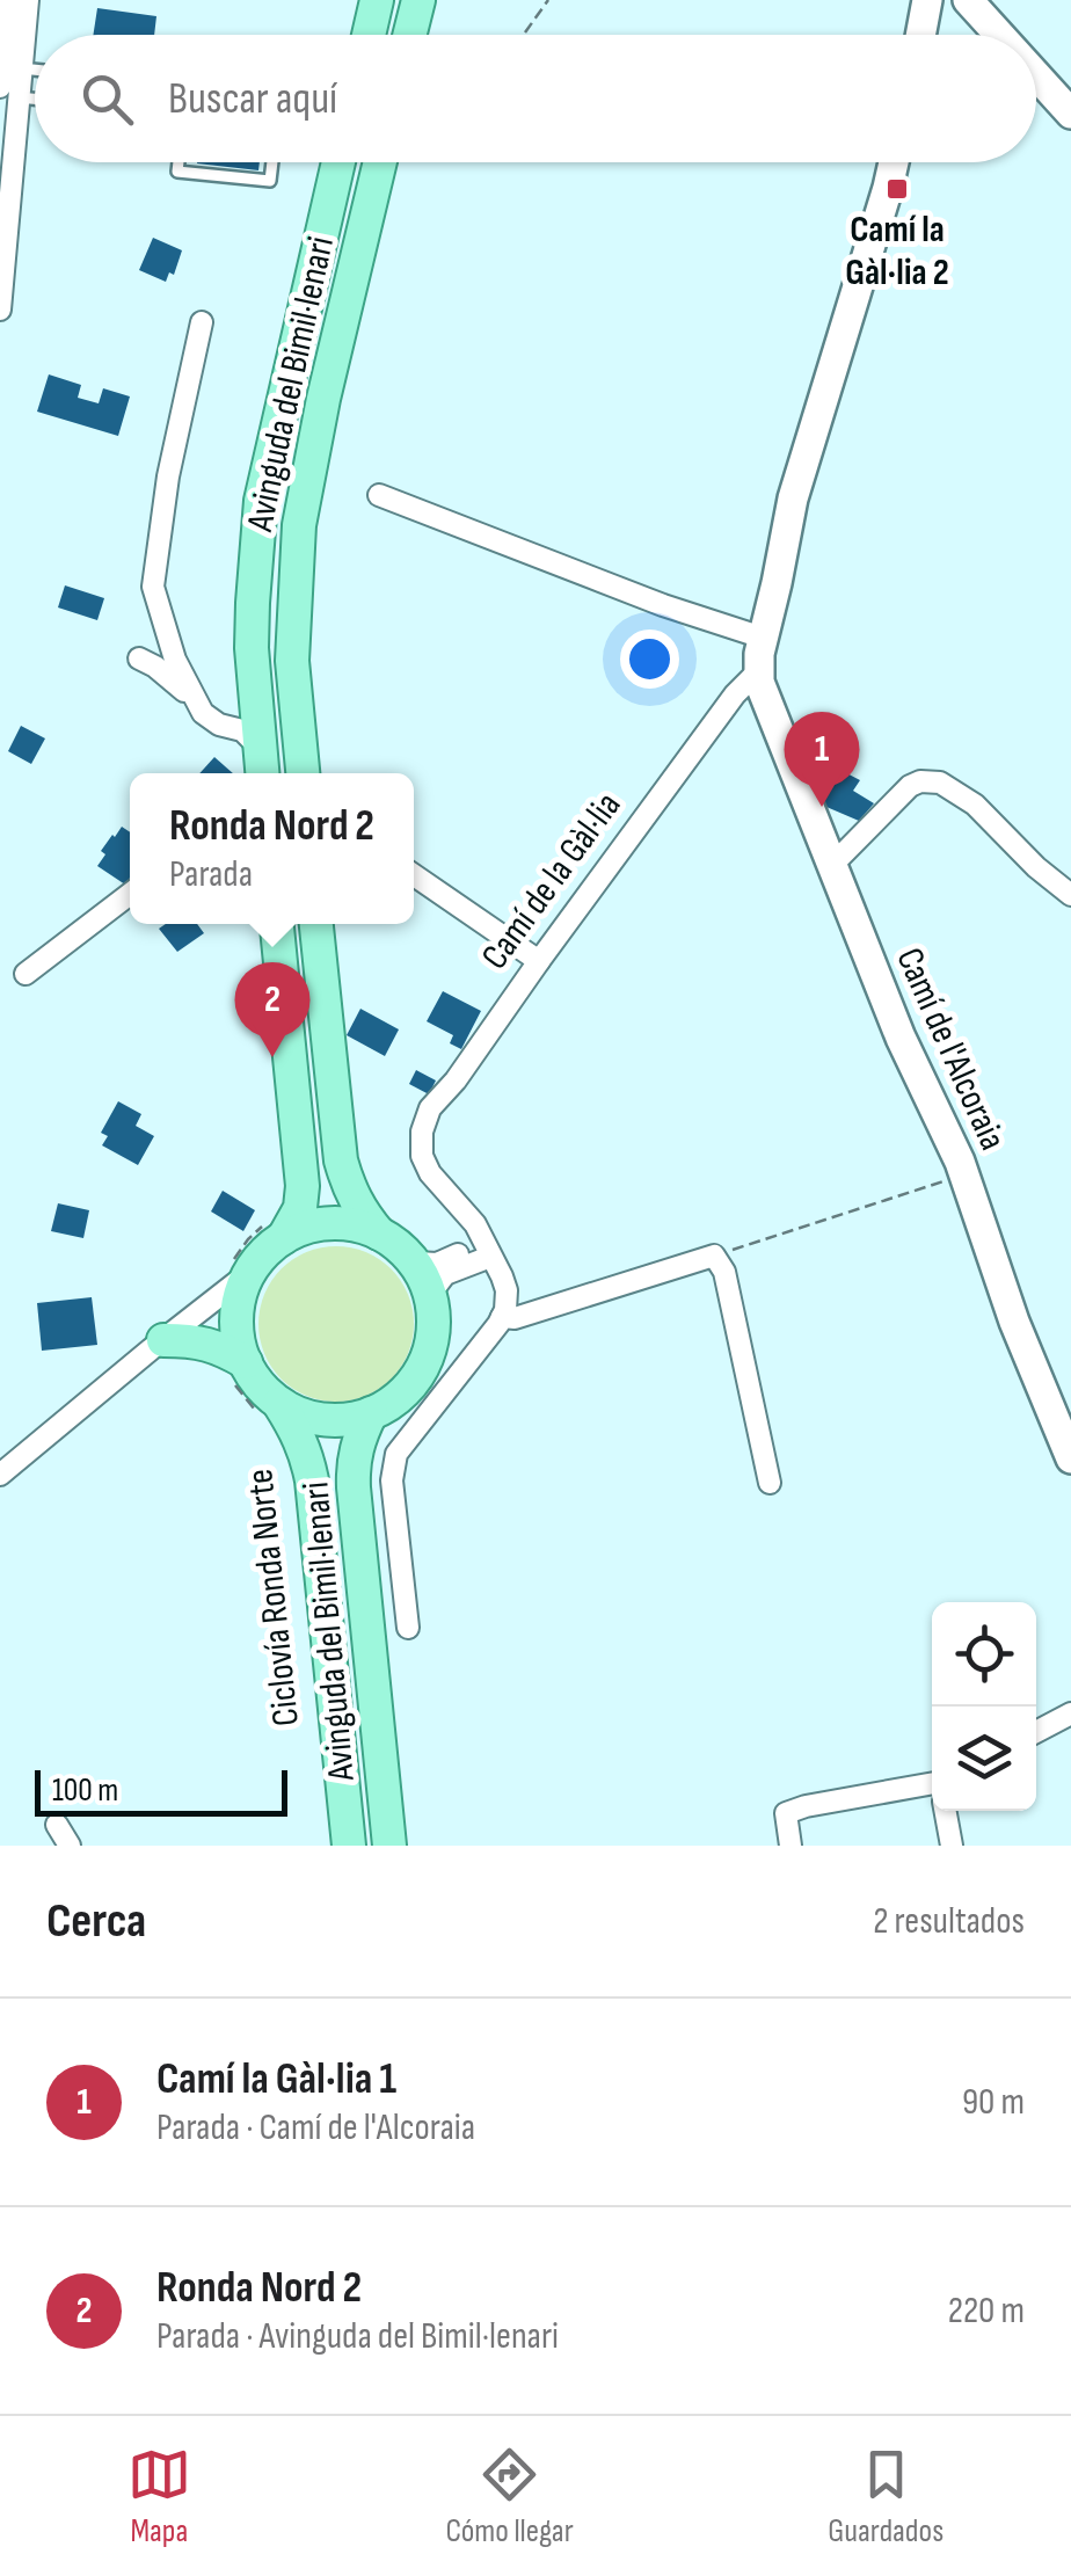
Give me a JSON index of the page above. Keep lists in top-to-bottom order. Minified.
{"streets":{"main road":["Avinguda del Bimil·lenari"],"street":["Camí de la Gàl·lia","Camí de l'Alcoraia"],"path":["Ciclovía Ronda Norte"]},"crossings":[["Avinguda del Bimil·lenari","Ciclovía Ronda Norte"],["Camí de la Gàl·lia","Camí de l'Alcoraia"]],"places":{"transit":["Camí la Gàl·lia 2"]},"scale_bar":"100 m","page":{"search":"Buscar aquí","pins":["1","2"],"popup":["Ronda Nord 2","Parada"],"scale":"100 m","heading":["Cerca","2 resultados"],"list":[{"mark":"1","name":"Camí la Gàl·lia 1","note":"Parada · Camí de l'Alcoraia","value":"90 m"},{"mark":"2","name":"Ronda Nord 2","note":"Parada · Avinguda del Bimil·lenari","value":"220 m"}],"nav":["Mapa","Cómo llegar","Guardados"]}}
